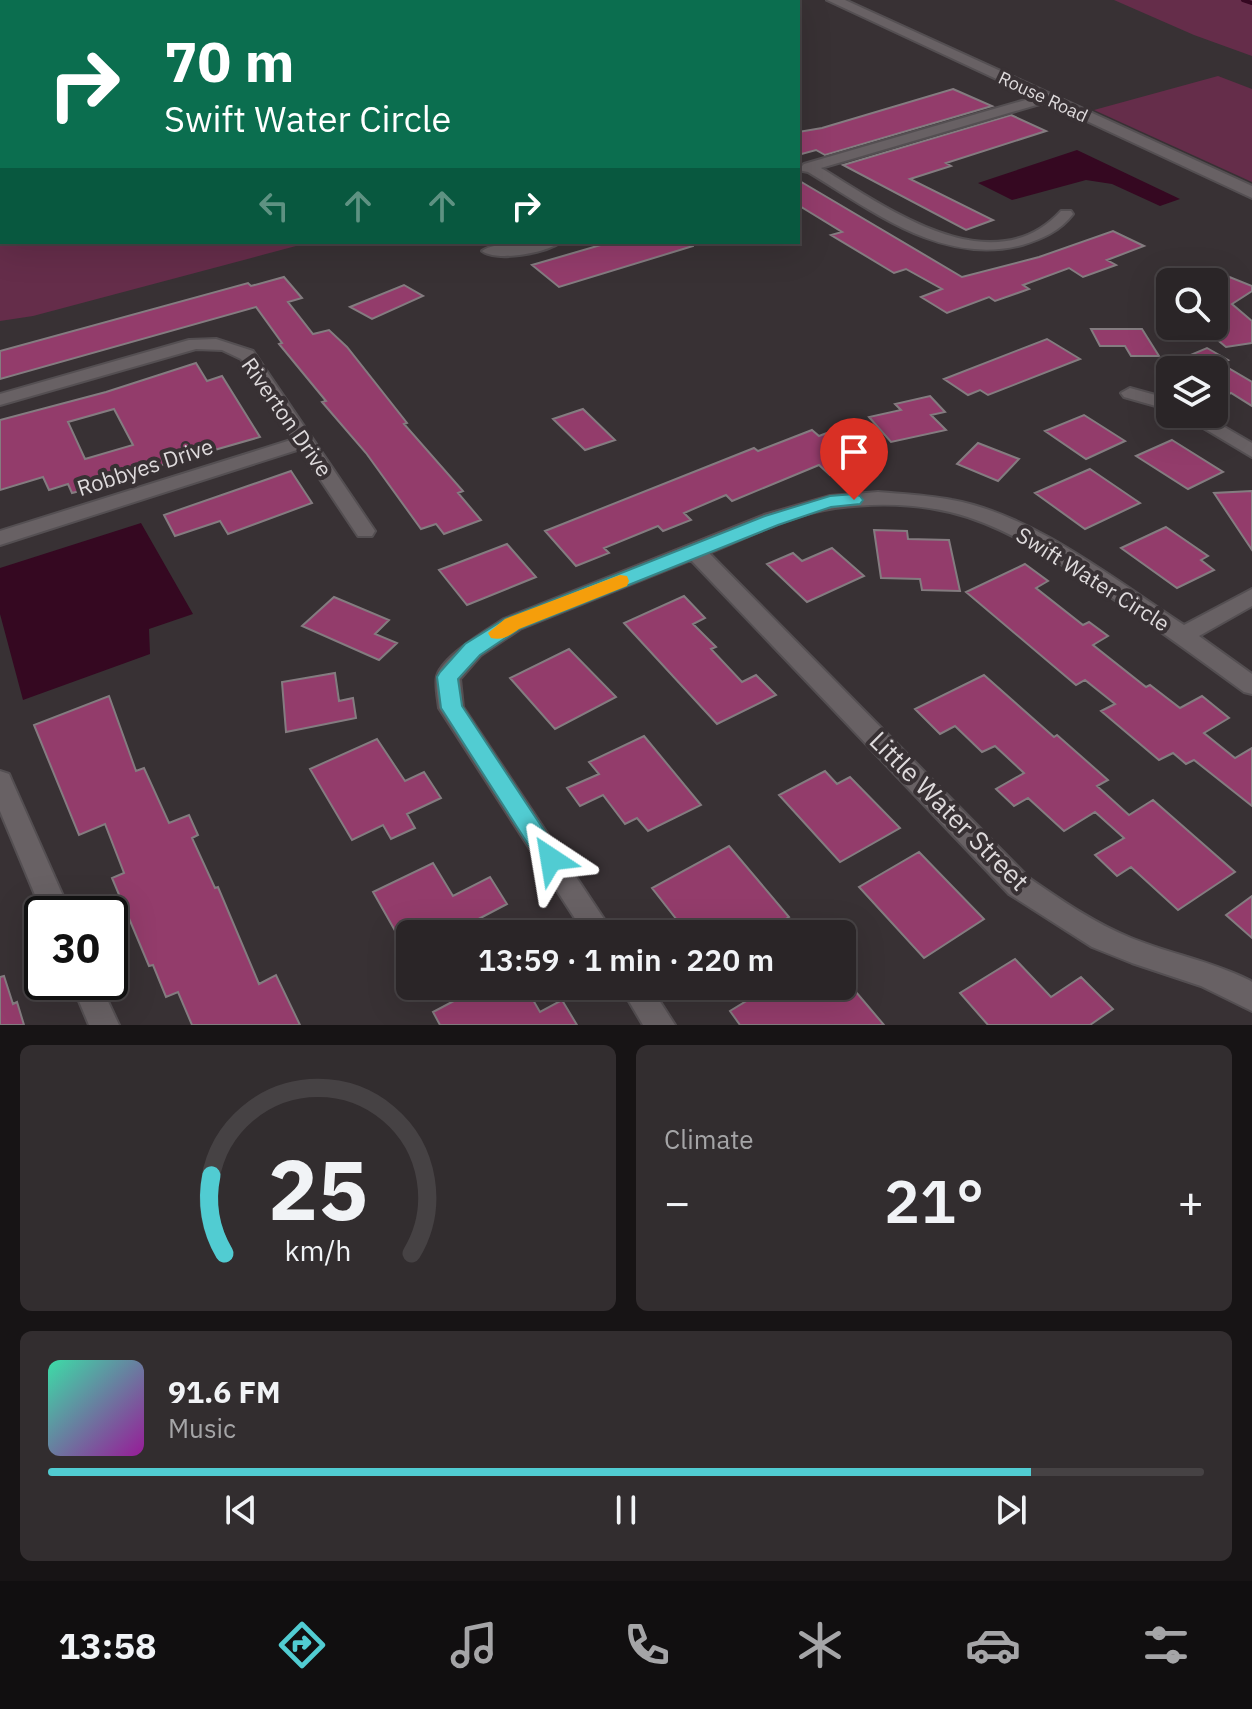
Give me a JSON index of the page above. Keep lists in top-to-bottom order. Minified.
{"streets":{"street":["Rouse Road","Riverton Drive","Robbyes Drive","Swift Water Circle","Little Water Street"]},"crossings":[["Riverton Drive","Robbyes Drive"],["Swift Water Circle","Little Water Street"]],"page":{"turn":["70 m","Swift Water Circle"],"limit":"30","trip":"13:59 · 1 min · 220 m","tile":"Climate","heat":["−","21°","+"],"song":["91.6 FM","Music"],"tabs":"13:58","gauge":["25","km/h"]}}
